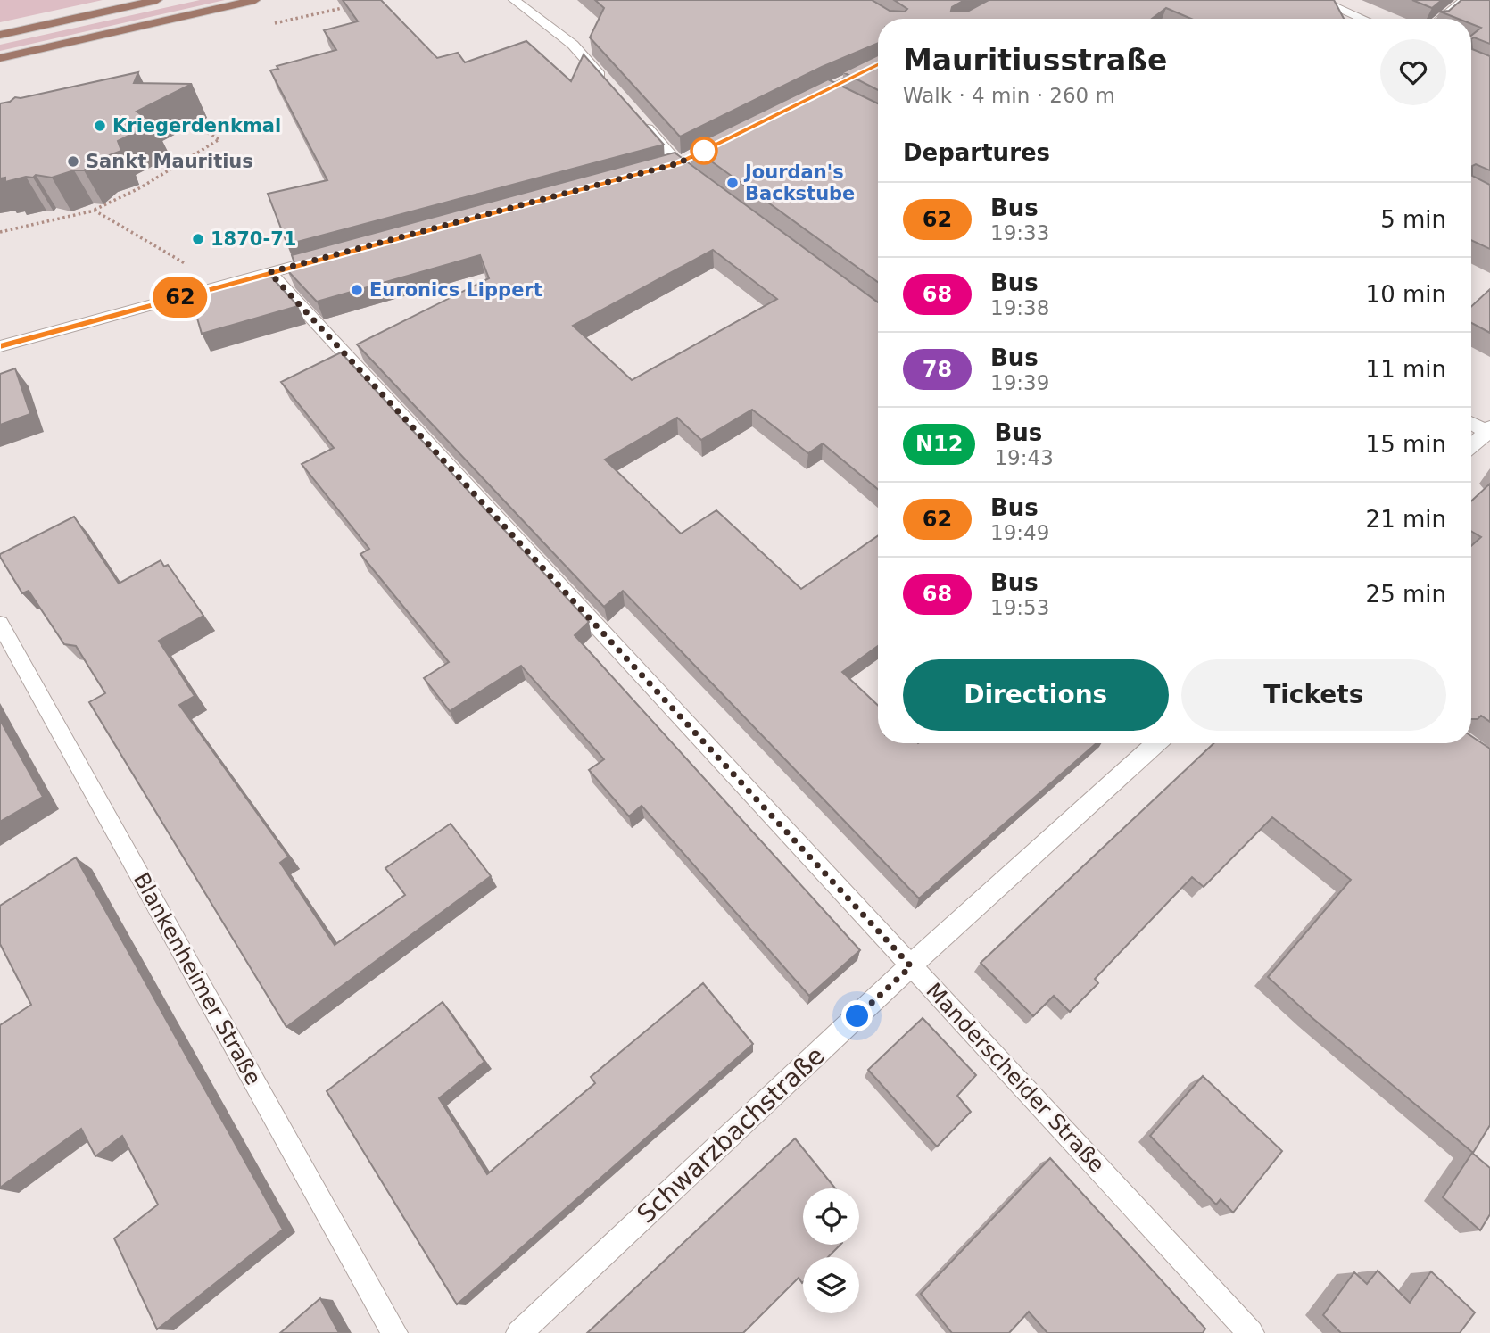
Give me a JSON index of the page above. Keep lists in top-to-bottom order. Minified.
{"streets":{"street":["Blankenheimer Straße","Manderscheider Straße","Schwarzbachstraße"]},"crossings":[["Manderscheider Straße","Schwarzbachstraße"]],"places":["Kriegerdenkmal","Sankt Mauritius","Jourdan's Backstube","1870-71","Euronics Lippert"],"lines":["bus line 62"],"page":{"on_map":"62","heading":[["Mauritiusstraße","Walk · 4 min · 260 m"],"Departures"],"list":[{"mark":"62","name":"Bus","note":"19:33","value":"5 min"},{"mark":"68","name":"Bus","note":"19:38","value":"10 min"},{"mark":"78","name":"Bus","note":"19:39","value":"11 min"},{"mark":"N12","name":"Bus","note":"19:43","value":"15 min"},{"mark":"62","name":"Bus","note":"19:49","value":"21 min"},{"mark":"68","name":"Bus","note":"19:53","value":"25 min"}],"buttons":["Directions","Tickets"]}}
